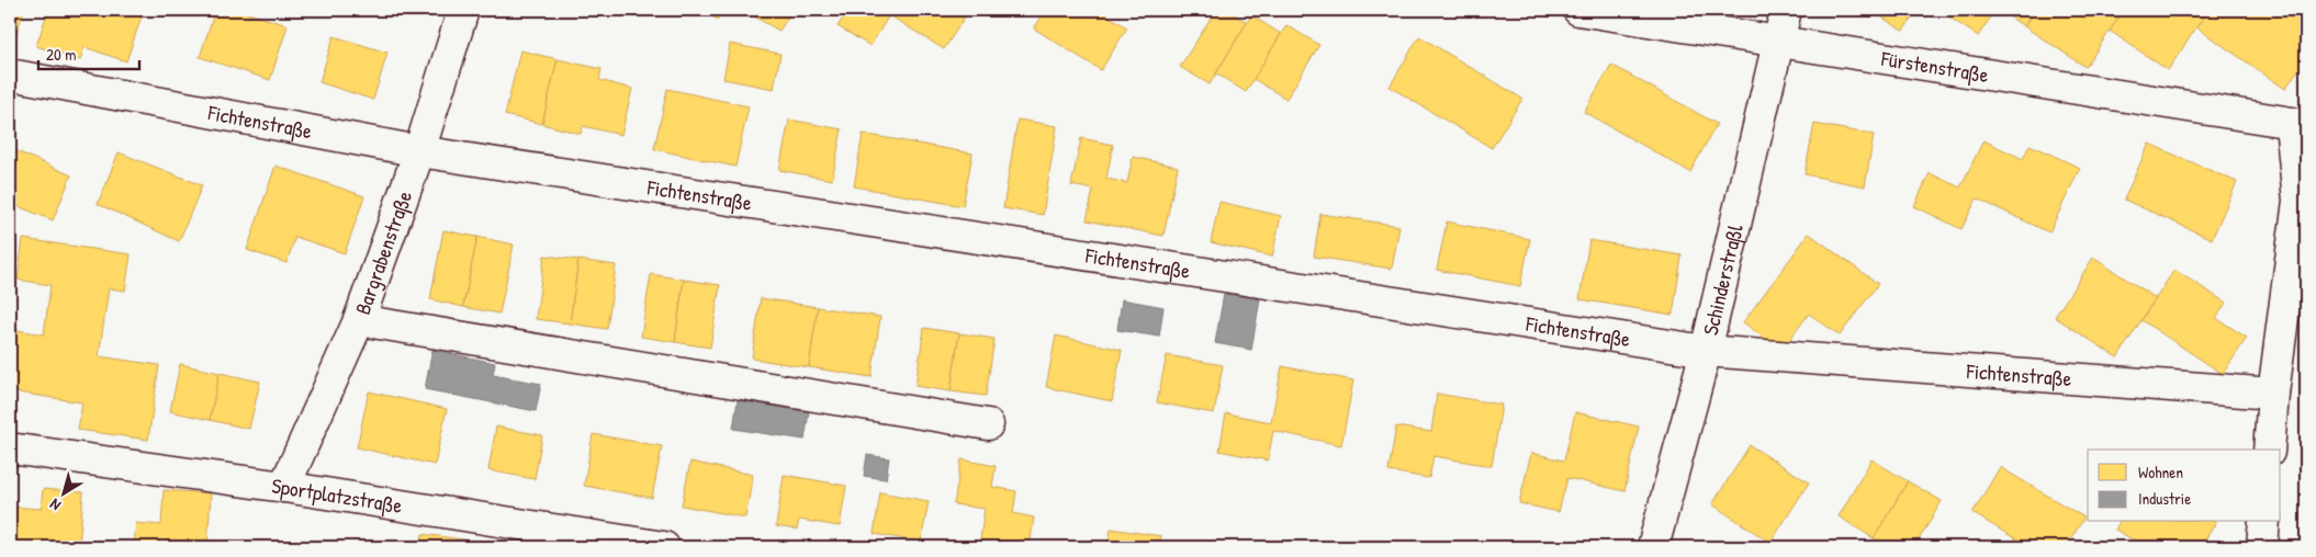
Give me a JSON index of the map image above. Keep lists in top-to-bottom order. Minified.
{"streets":{"street":["Fürstenstraße","Fichtenstraße","Bargrabenstraße","Schinderstraßl","Sportplatzstraße"]},"crossings":[["Fürstenstraße","Fichtenstraße"],["Fürstenstraße","Schinderstraßl"],["Fichtenstraße","Bargrabenstraße"],["Fichtenstraße","Schinderstraßl"],["Bargrabenstraße","Sportplatzstraße"]],"legend":["Wohnen","Industrie"],"scale_bar":"20 m","north":"bottom left"}
